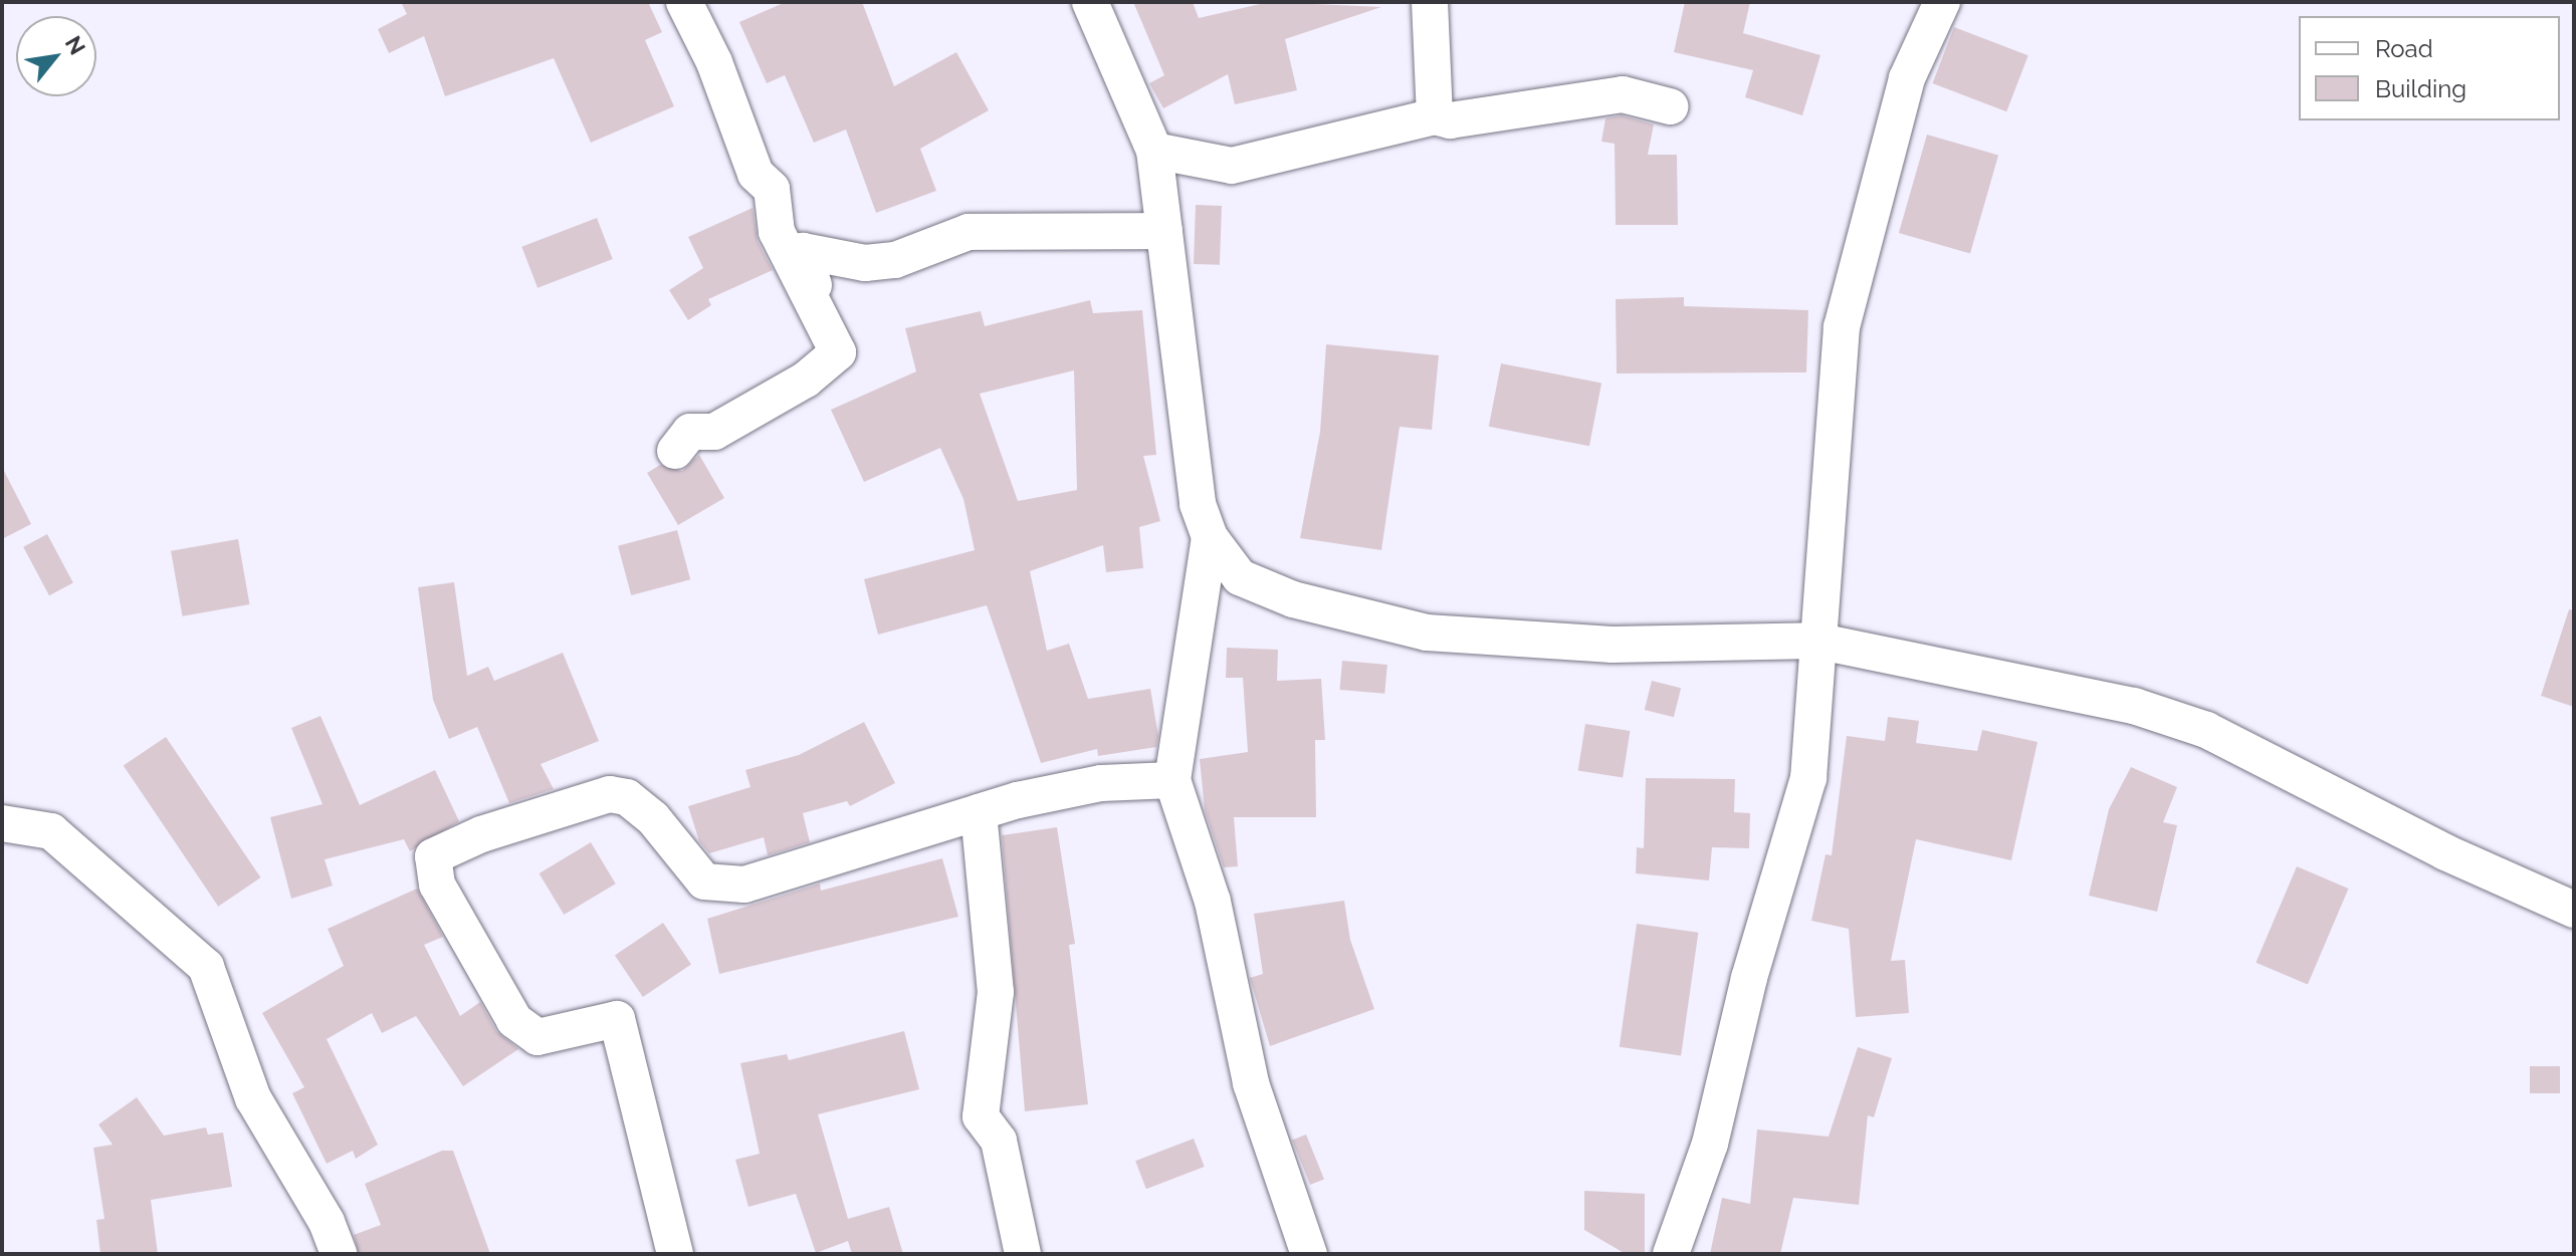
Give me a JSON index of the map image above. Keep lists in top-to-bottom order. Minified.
{"legend":["Road","Building"],"north":"top right"}
